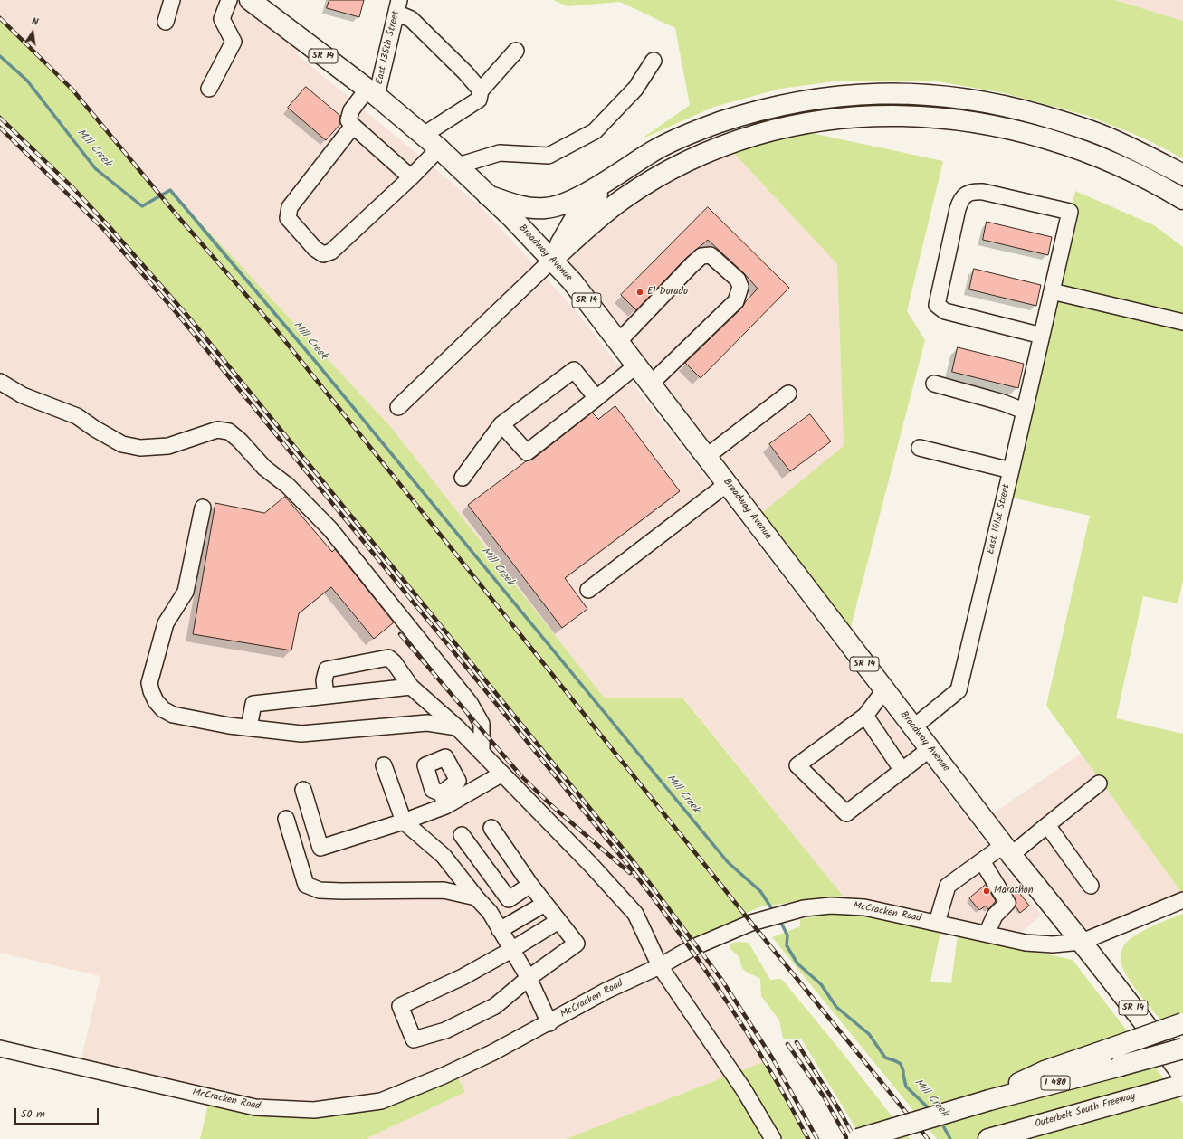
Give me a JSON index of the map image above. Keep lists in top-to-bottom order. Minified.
{"streets":{"main road":["SR 14","Broadway Avenue","I 480","Outerbelt South Freeway"],"street":["East 135th Street","East 141st Street","McCracken Road"]},"crossings":[["East 135th Street","Broadway Avenue"],["Broadway Avenue","East 141st Street"],["Broadway Avenue","McCracken Road"]],"water":["Mill Creek"],"places":["El Dorado","Marathon"],"scale_bar":"50 m","north":"top"}
